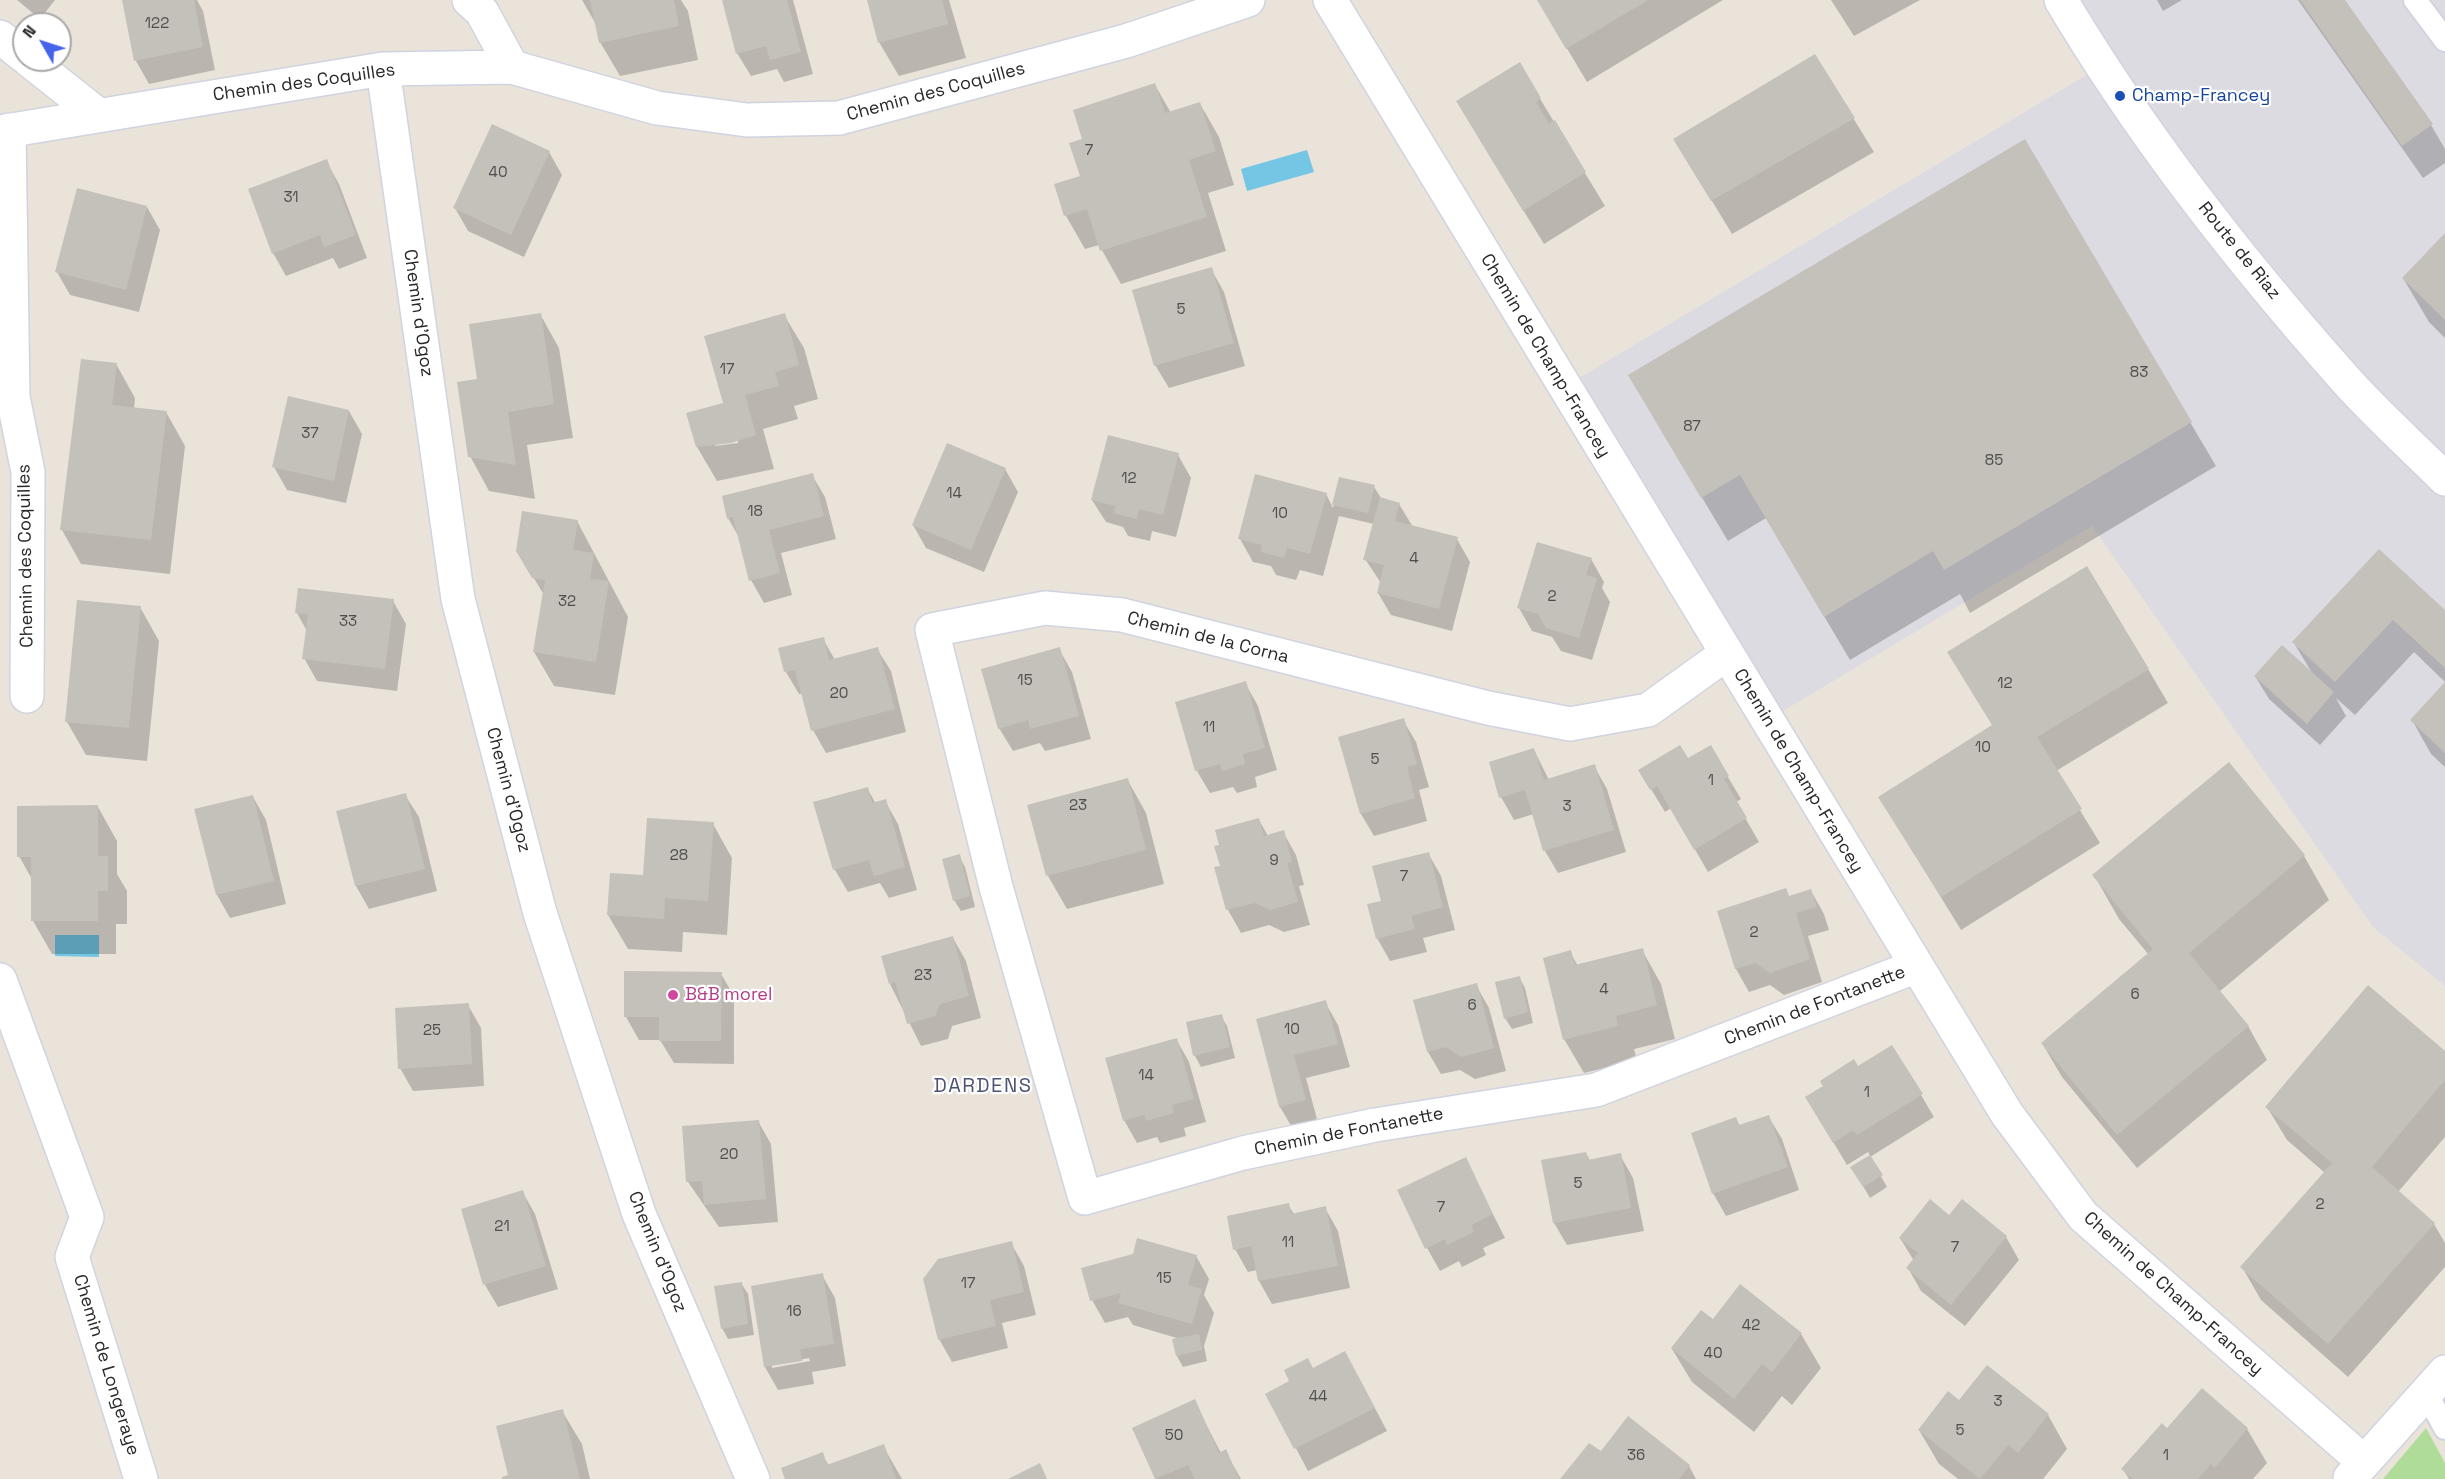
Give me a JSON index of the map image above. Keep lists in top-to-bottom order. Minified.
{"streets":{"street":["Chemin des Coquilles","Route de Riaz","Chemin d'Ogoz","Chemin de Champ-Francey","Chemin de la Corna","Chemin de Fontanette","Chemin de Longeraye"]},"crossings":[["Chemin des Coquilles","Chemin d'Ogoz"],["Chemin de Champ-Francey","Chemin de la Corna"],["Chemin de Champ-Francey","Chemin de Fontanette"],["Chemin de la Corna","Chemin de Fontanette"]],"districts":["DARDENS"],"places":["Champ-Francey","B&B morel"],"house_numbers":["122","7","40","31","5","17","83","87","37","85","12","14","18","10","4","2","32","33","15","12","20","11","10","5","1","23","3","28","9","7","2","23","4","6","6","10","25","14","1","20","5","2","7","21","11","7","15","17","16","42","40","44","3","5","50","36","1"],"north":"top left"}
